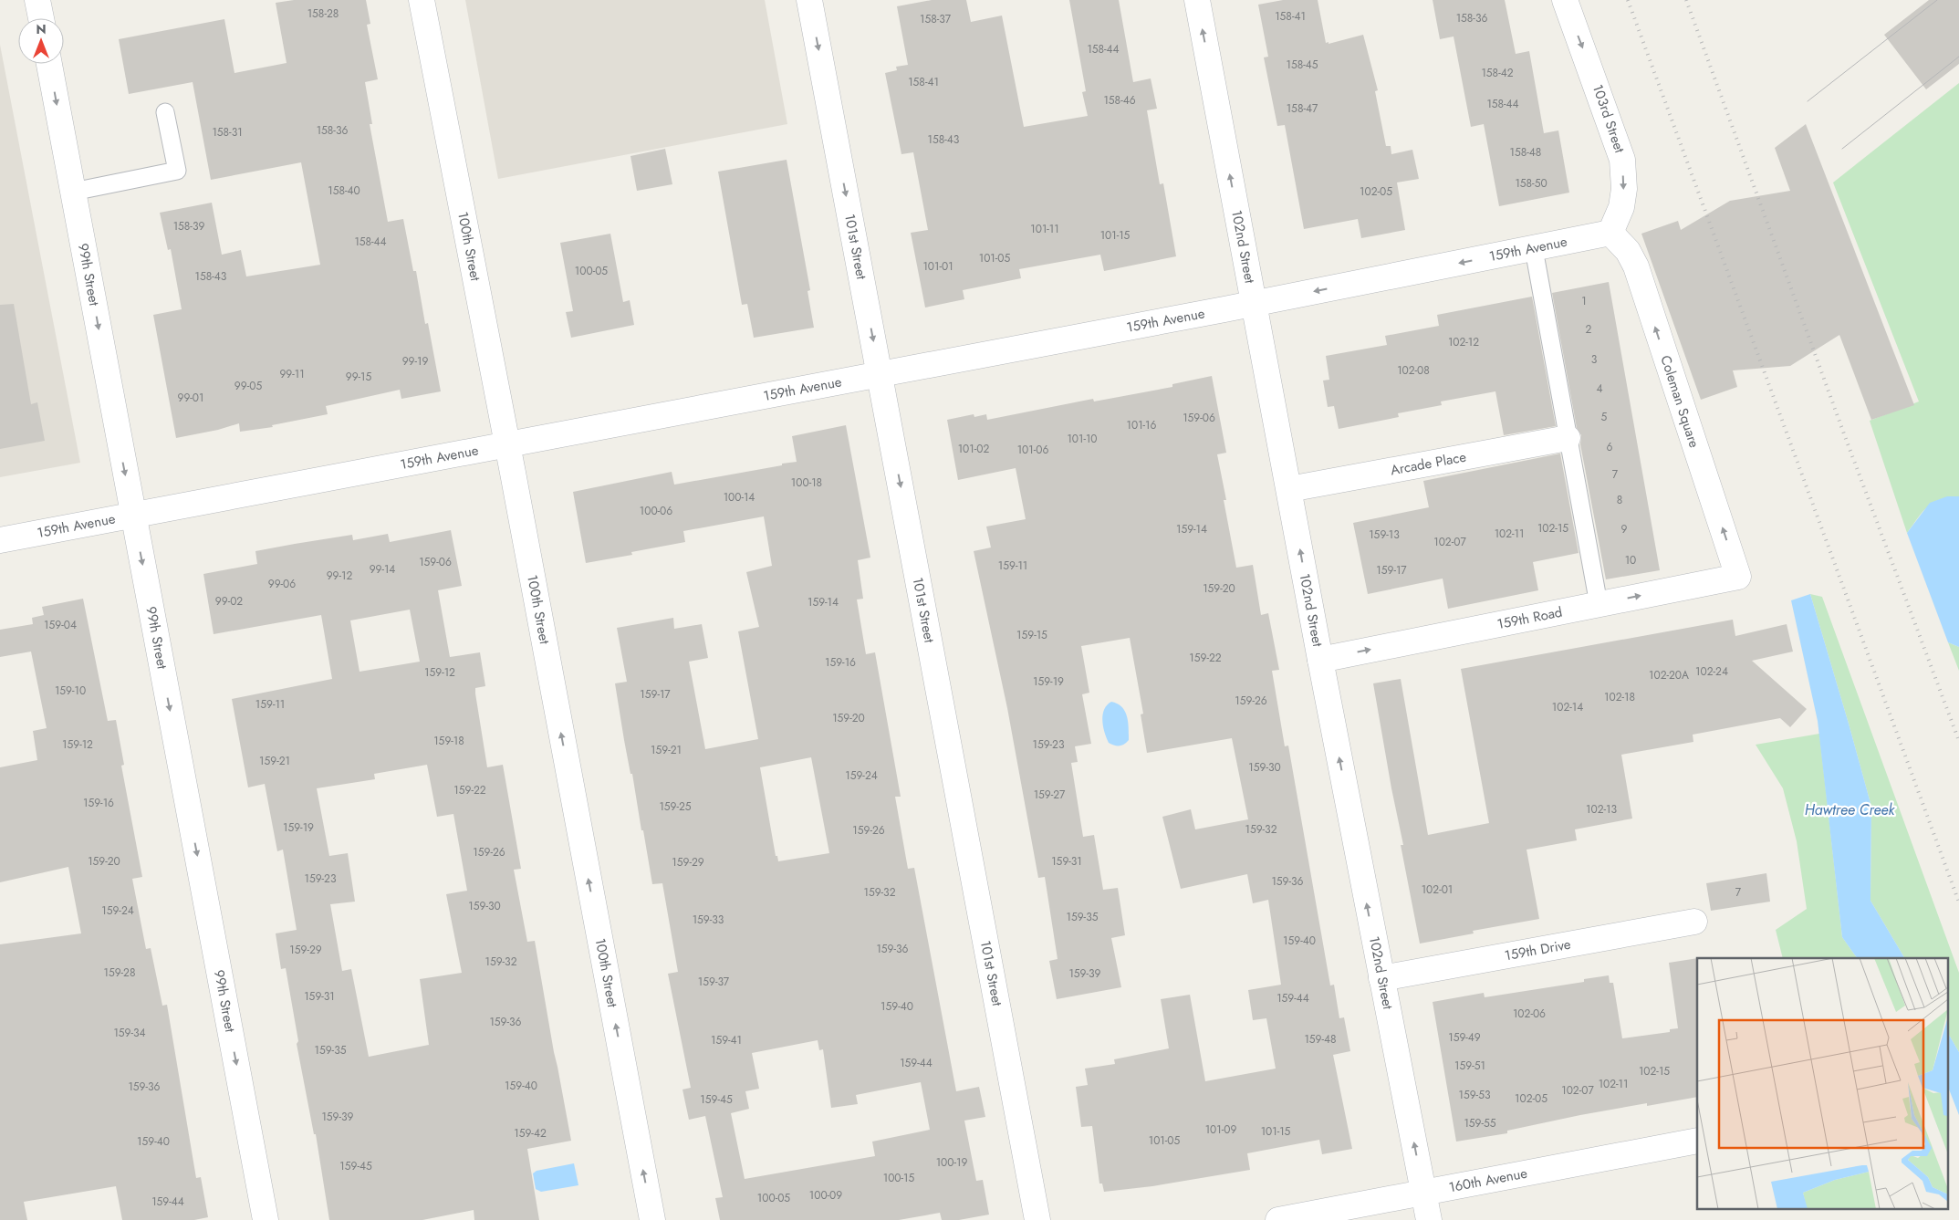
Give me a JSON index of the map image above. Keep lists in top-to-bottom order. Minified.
{"streets":{"street":["103rd Street","100th Street","101st Street","102nd Street","159th Avenue","99th Street","Coleman Square","Arcade Place","159th Road","159th Drive","160th Avenue"]},"crossings":[["103rd Street","159th Avenue"],["103rd Street","Coleman Square"],["100th Street","159th Avenue"],["101st Street","159th Avenue"],["102nd Street","159th Avenue"],["102nd Street","Arcade Place"],["102nd Street","159th Road"],["102nd Street","159th Drive"],["102nd Street","160th Avenue"],["159th Avenue","99th Street"],["159th Avenue","Coleman Square"],["Coleman Square","159th Road"]],"one_way":["103rd Street","100th Street","101st Street","102nd Street","99th Street","Coleman Square","159th Road"],"water":["Hawtree Creek"],"house_numbers":["158-28","158-41","158-36","158-37","158-44","158-45","158-42","158-41","158-46","158-44","158-47","158-36","158-31","158-43","158-48","158-50","158-40","102-05","158-39","101-11","101-15","158-44","101-05","101-01","100-05","158-43","1","2","102-12","3","99-19","102-08","99-11","99-15","99-05","4","99-01","5","159-06","101-16","101-10","6","101-02","101-06","7","100-18","100-14","8","100-06","102-15","159-14","9","102-11","159-13","102-07","10","159-06","159-11","99-14","159-17","99-12","99-06","159-20","99-02","159-14","159-04","159-15","159-22","159-16","102-24","159-12","102-20A","159-19","159-10","159-17","102-18","159-26","159-11","102-14","159-20","159-18","159-12","159-23","159-21","159-21","159-30","159-24","159-22","159-27","159-16","159-25","102-13","159-19","159-32","159-26","159-26","159-20","159-31","159-29","159-23","159-36","102-01","159-32","7","159-30","159-24","159-35","159-33","159-40","159-36","159-29","159-32","159-28","159-39","159-37","159-31","159-44","159-40","102-06","159-36","159-34","159-49","159-48","159-41","159-35","159-44","159-51","102-15","102-11","159-40","159-36","102-07","159-53","102-05","159-45","159-39","159-55","101-09","101-15","159-42","101-05","159-40","100-19","159-45","100-15","100-09","100-05","159-44"],"north":"top"}
